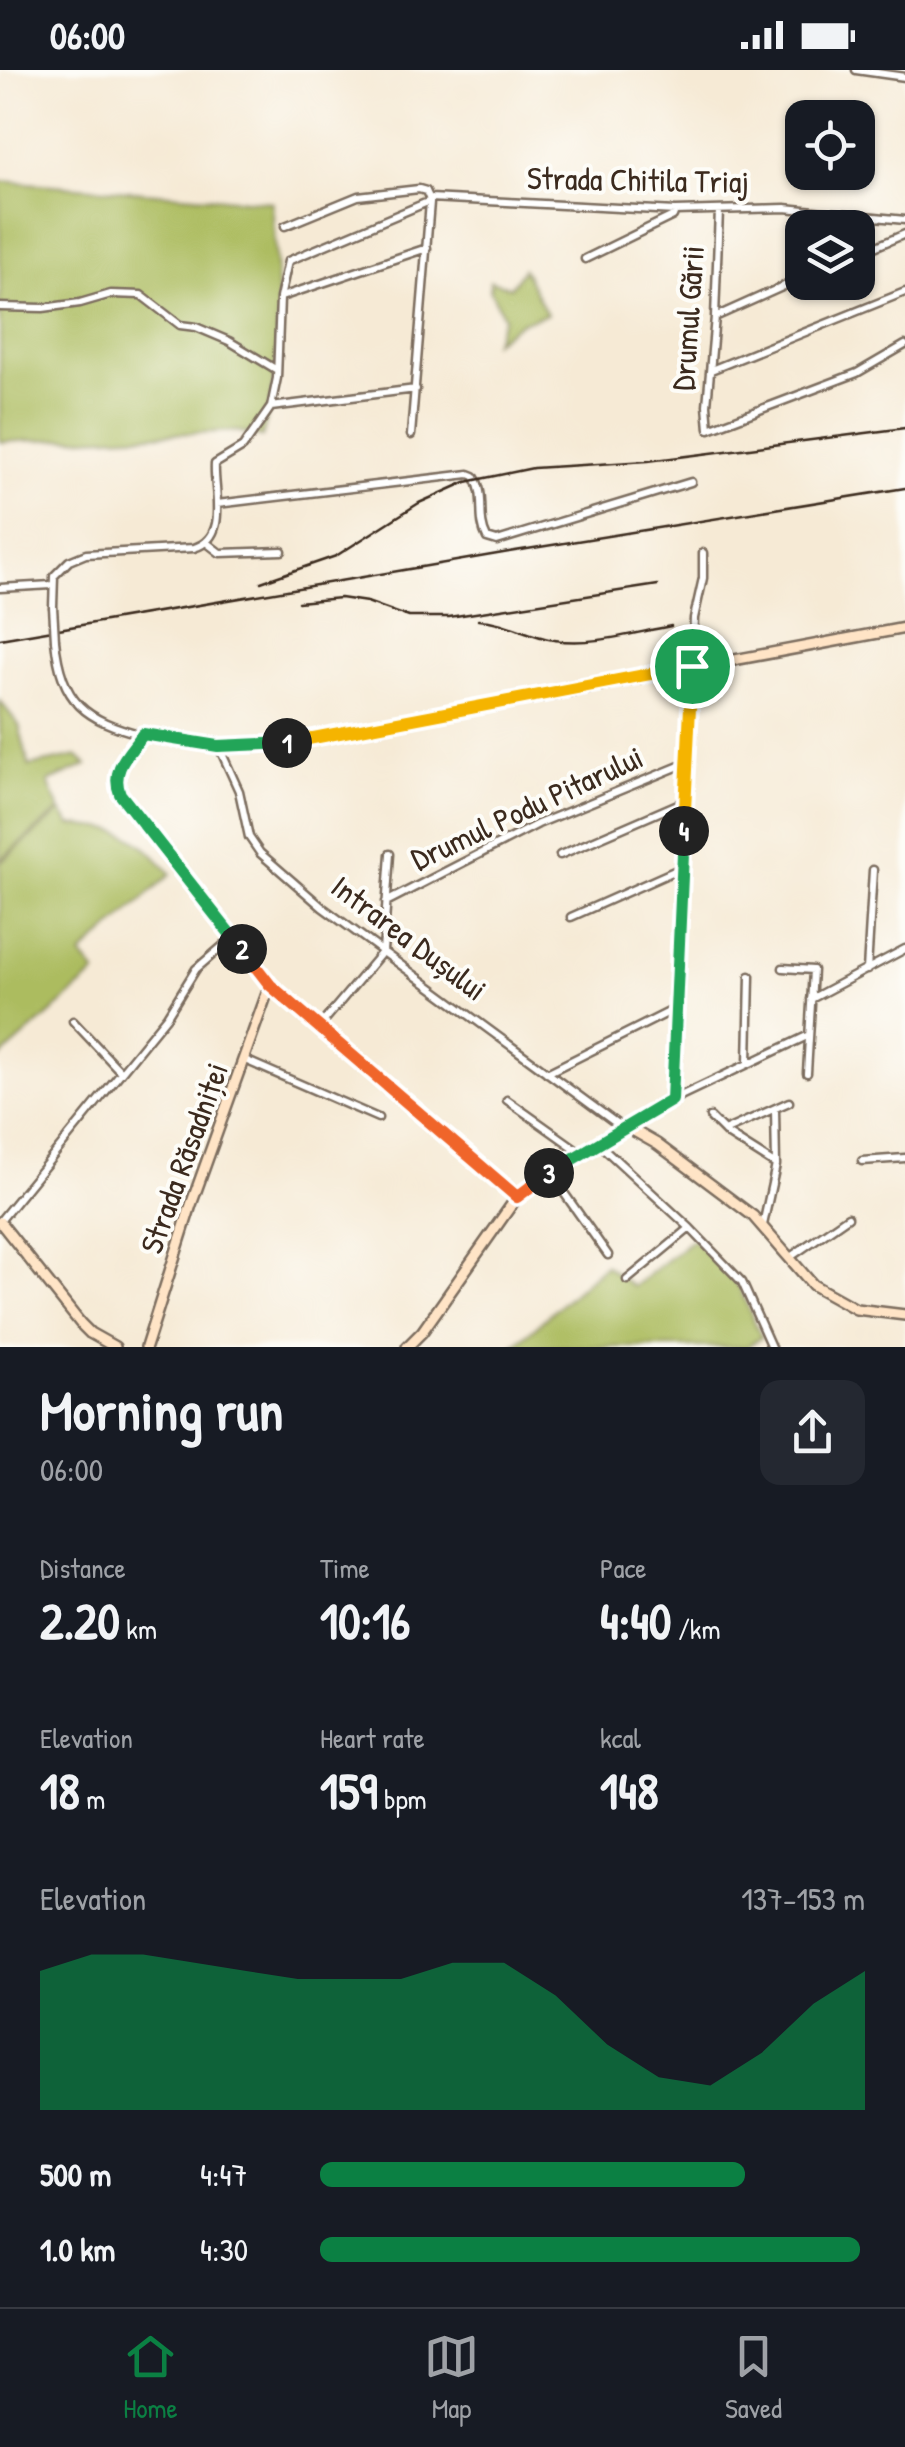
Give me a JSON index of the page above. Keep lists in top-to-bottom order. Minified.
{"streets":{"main road":["Strada Răsadniței"],"street":["Strada Chitila Triaj","Drumul Gării","Drumul Podu Pitarului","Intrarea Dușului"]},"crossings":[["Strada Chitila Triaj","Drumul Gării"]],"page":{"status":"06:00","pins":["1","4","2","3"],"heading":["Morning run","06:00"],"stats":[["Distance","2.20 km"],["Time","10:16"],["Pace","4:40 /km"],["Elevation","18 m"],["Heart rate","159 bpm"],["kcal","148"]],"chart":["Elevation","137–153 m"],"list":[{"name":"500 m","note":"4:47"},{"name":"1.0 km","note":"4:30"}],"tabs":["Home","Map","Saved"]}}
